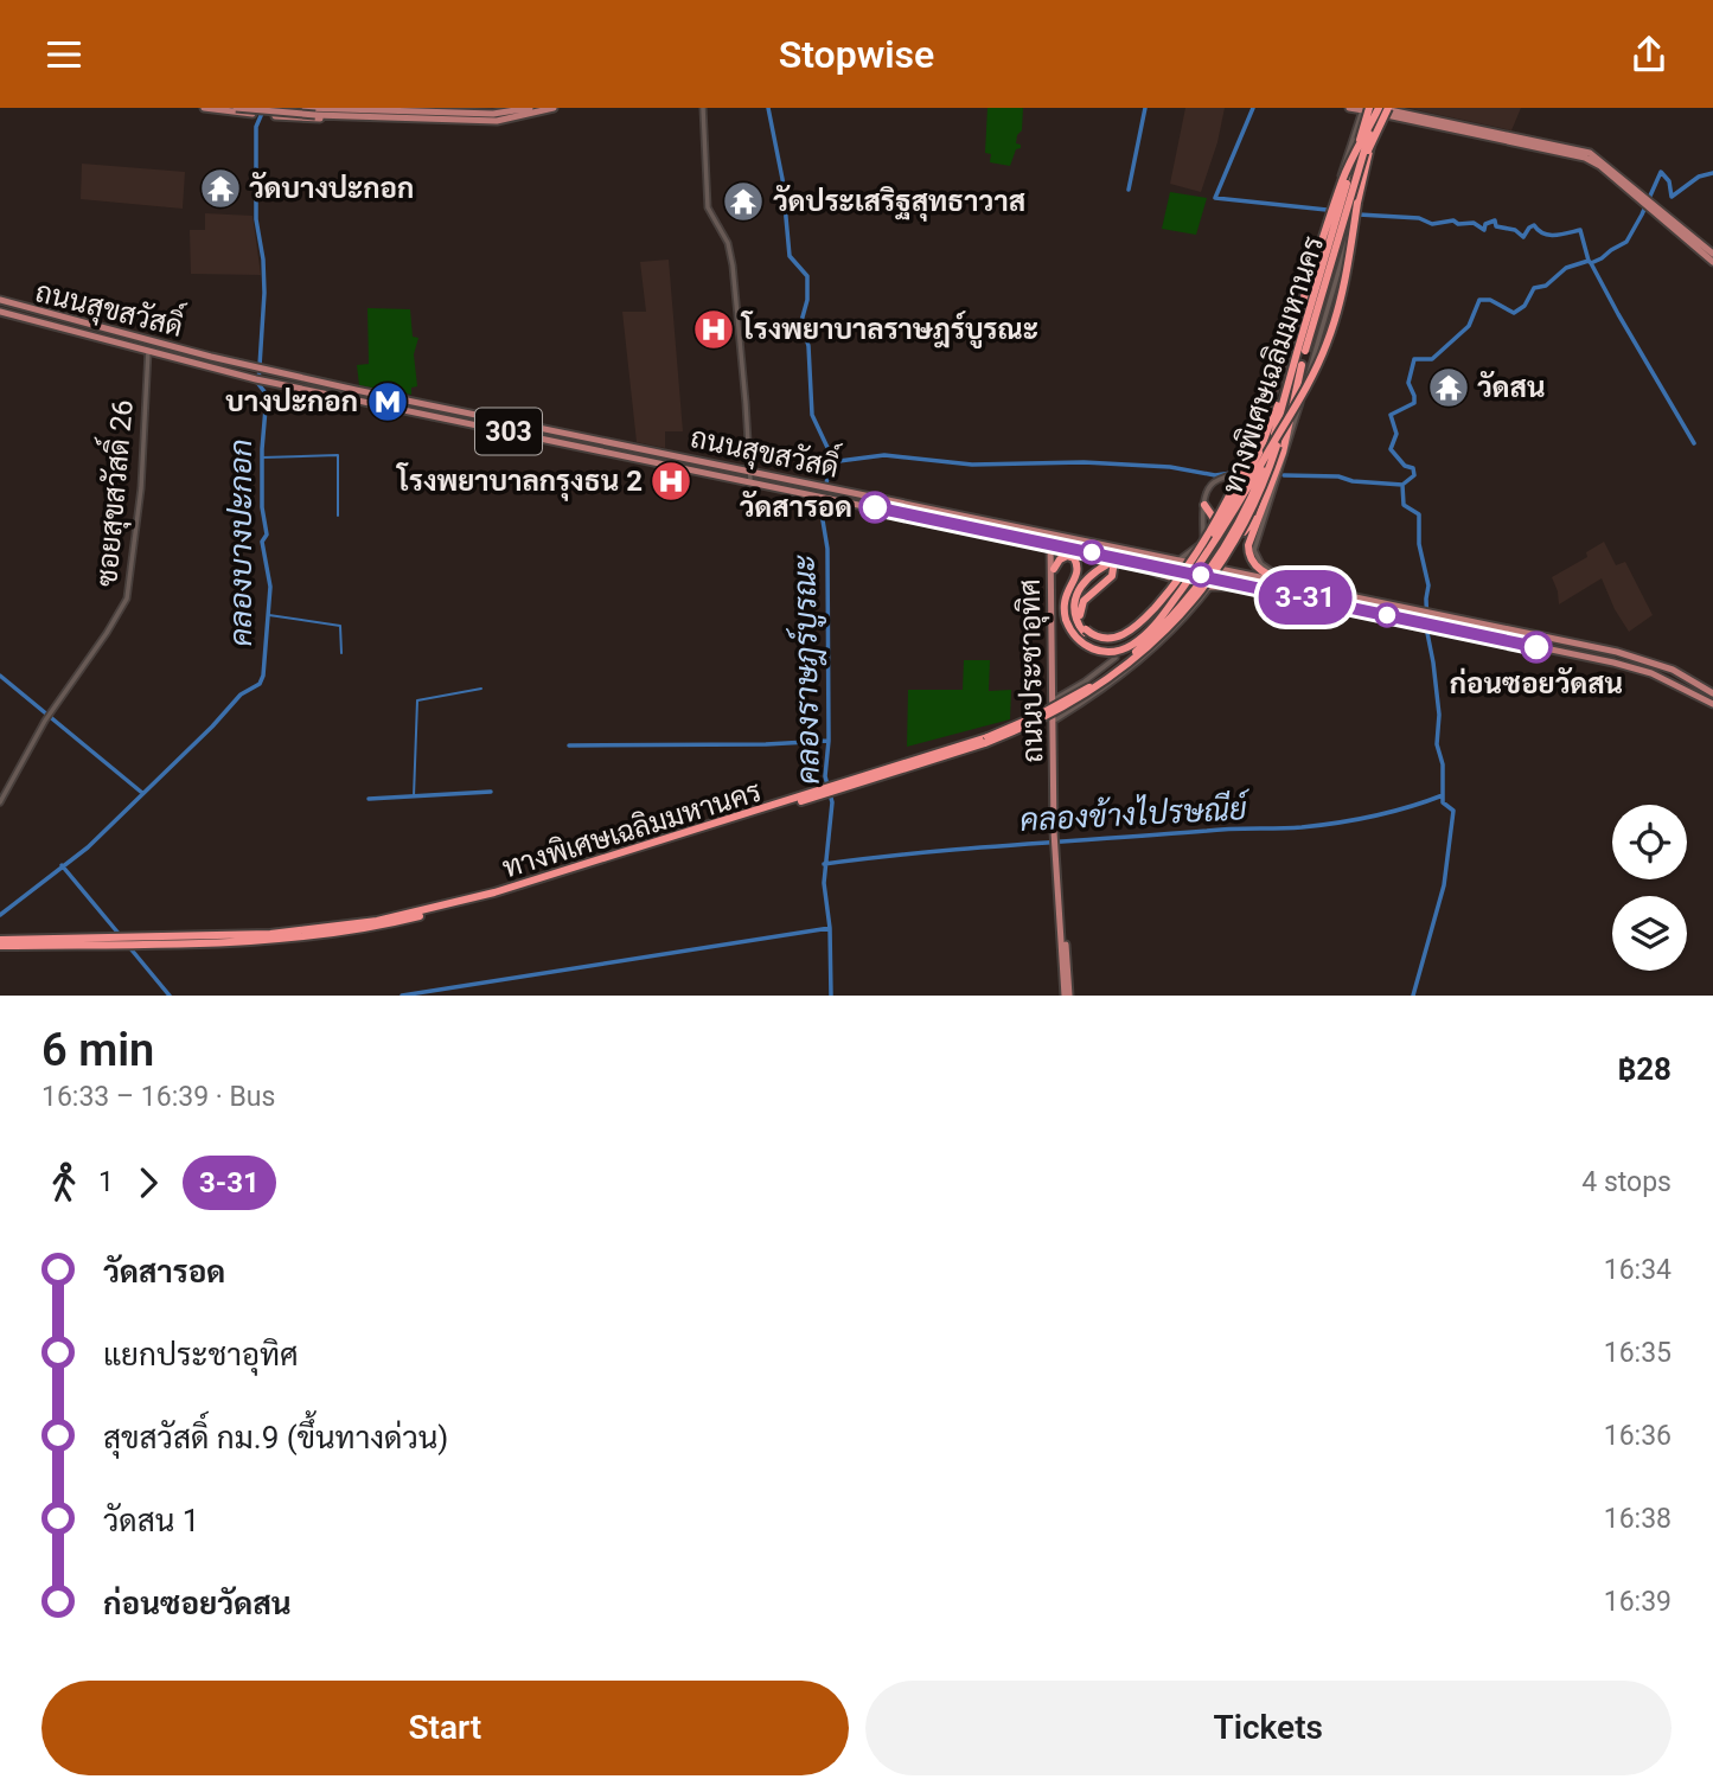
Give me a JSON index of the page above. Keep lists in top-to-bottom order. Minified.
{"streets":{"highway":["ทางพิเศษเฉลิมมหานคร"],"main road":["ถนนสุขสวัสดิ์","303","ถนนประชาอุทิศ"],"street":["ซอยสุขสวัสดิ์ 26"]},"crossings":[["ถนนสุขสวัสดิ์","ซอยสุขสวัสดิ์ 26"],["ถนนสุขสวัสดิ์","ถนนประชาอุทิศ"]],"water":["คลองบางปะกอก","คลองราษฎร์บูรณะ","คลองข้างไปรษณีย์"],"places":{"temple":["วัดบางปะกอก","วัดประเสริฐสุทธาวาส","วัดสน"],"hospital":["โรงพยาบาลราษฎร์บูรณะ","โรงพยาบาลกรุงธน 2"],"metro station":["บางปะกอก"],"other":["วัดสารอด","ก่อนซอยวัดสน"]},"lines":["bus line 3-31"],"page":{"header":"Stopwise","on_map":"3-31","heading":["6 min","16:33 – 16:39 · Bus","฿28"],"legs":["1","3-31","4 stops"],"list":[{"name":"วัดสารอด","value":"16:34"},{"name":"แยกประชาอุทิศ","value":"16:35"},{"name":"สุขสวัสดิ์ กม.9 (ขึ้นทางด่วน)","value":"16:36"},{"name":"วัดสน 1","value":"16:38"},{"name":"ก่อนซอยวัดสน","value":"16:39"}],"buttons":["Start","Tickets"]}}
